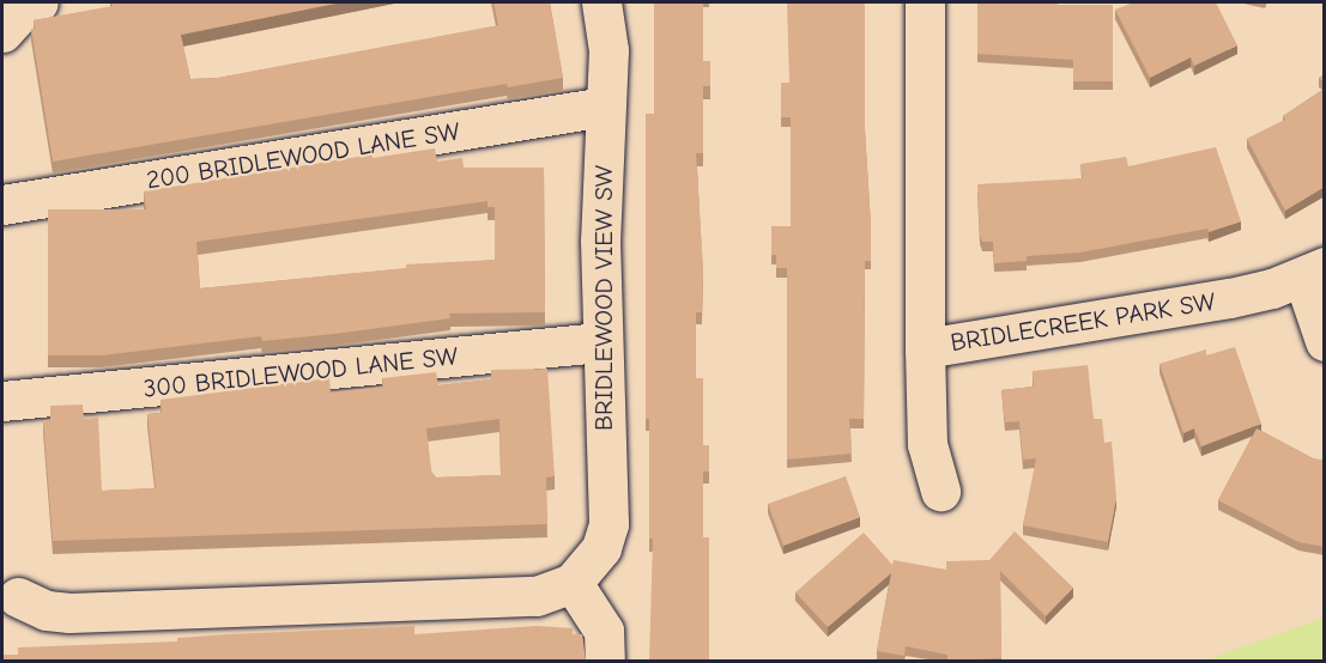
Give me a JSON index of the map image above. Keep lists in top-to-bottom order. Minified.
{"streets":{"street":["200 BRIDLEWOOD LANE SW","BRIDLEWOOD VIEW SW","BRIDLECREEK PARK SW","300 BRIDLEWOOD LANE SW"]},"crossings":[["200 BRIDLEWOOD LANE SW","BRIDLEWOOD VIEW SW"],["BRIDLEWOOD VIEW SW","300 BRIDLEWOOD LANE SW"]]}
